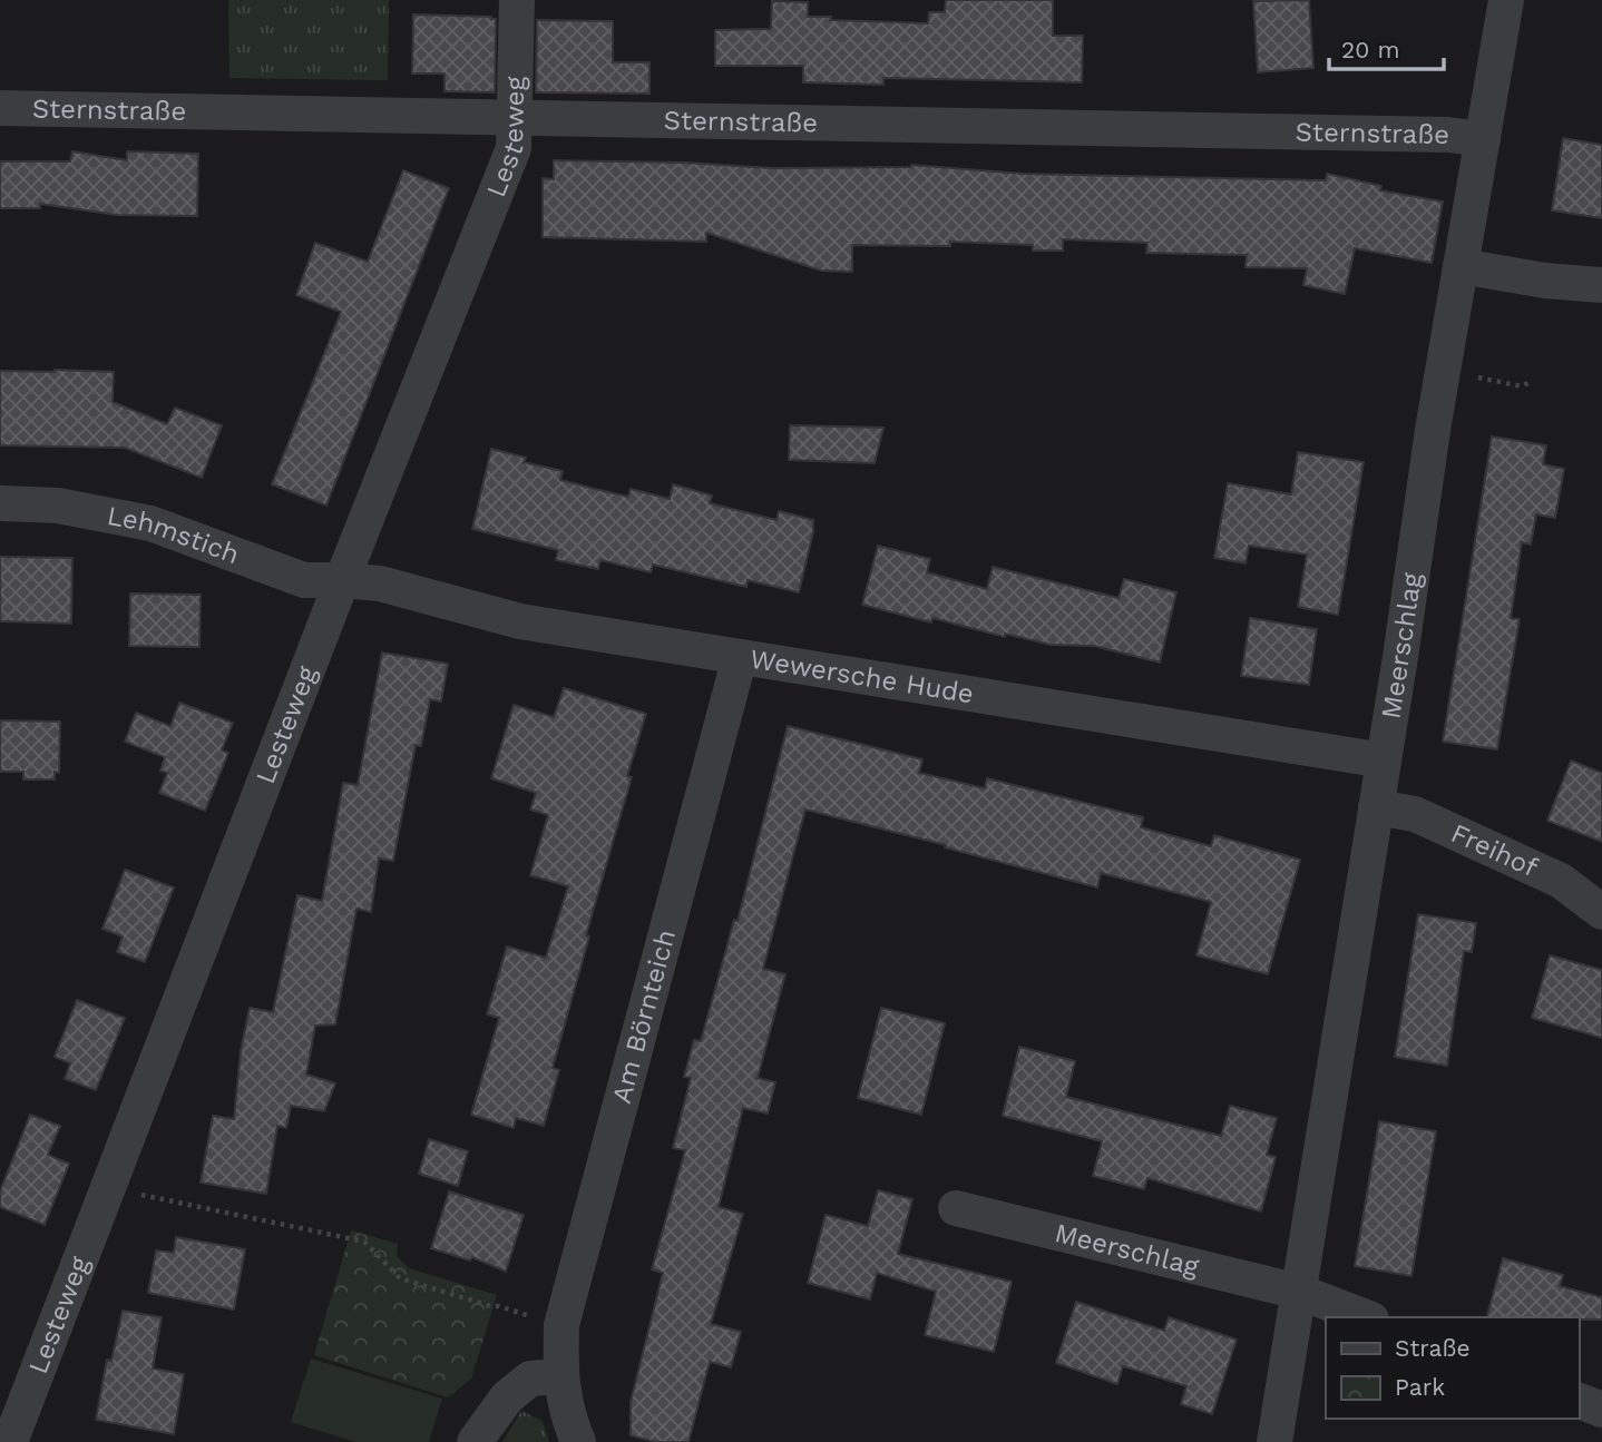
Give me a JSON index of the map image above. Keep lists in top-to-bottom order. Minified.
{"streets":{"street":["Sternstraße","Lesteweg","Lehmstich","Meerschlag","Wewersche Hude","Freihof","Am Börnteich"]},"crossings":[["Sternstraße","Lesteweg"],["Sternstraße","Meerschlag"],["Lesteweg","Lehmstich"],["Lesteweg","Wewersche Hude"],["Lehmstich","Wewersche Hude"],["Meerschlag","Wewersche Hude"],["Meerschlag","Freihof"],["Wewersche Hude","Am Börnteich"]],"legend":["Straße","Park"],"scale_bar":"20 m"}
